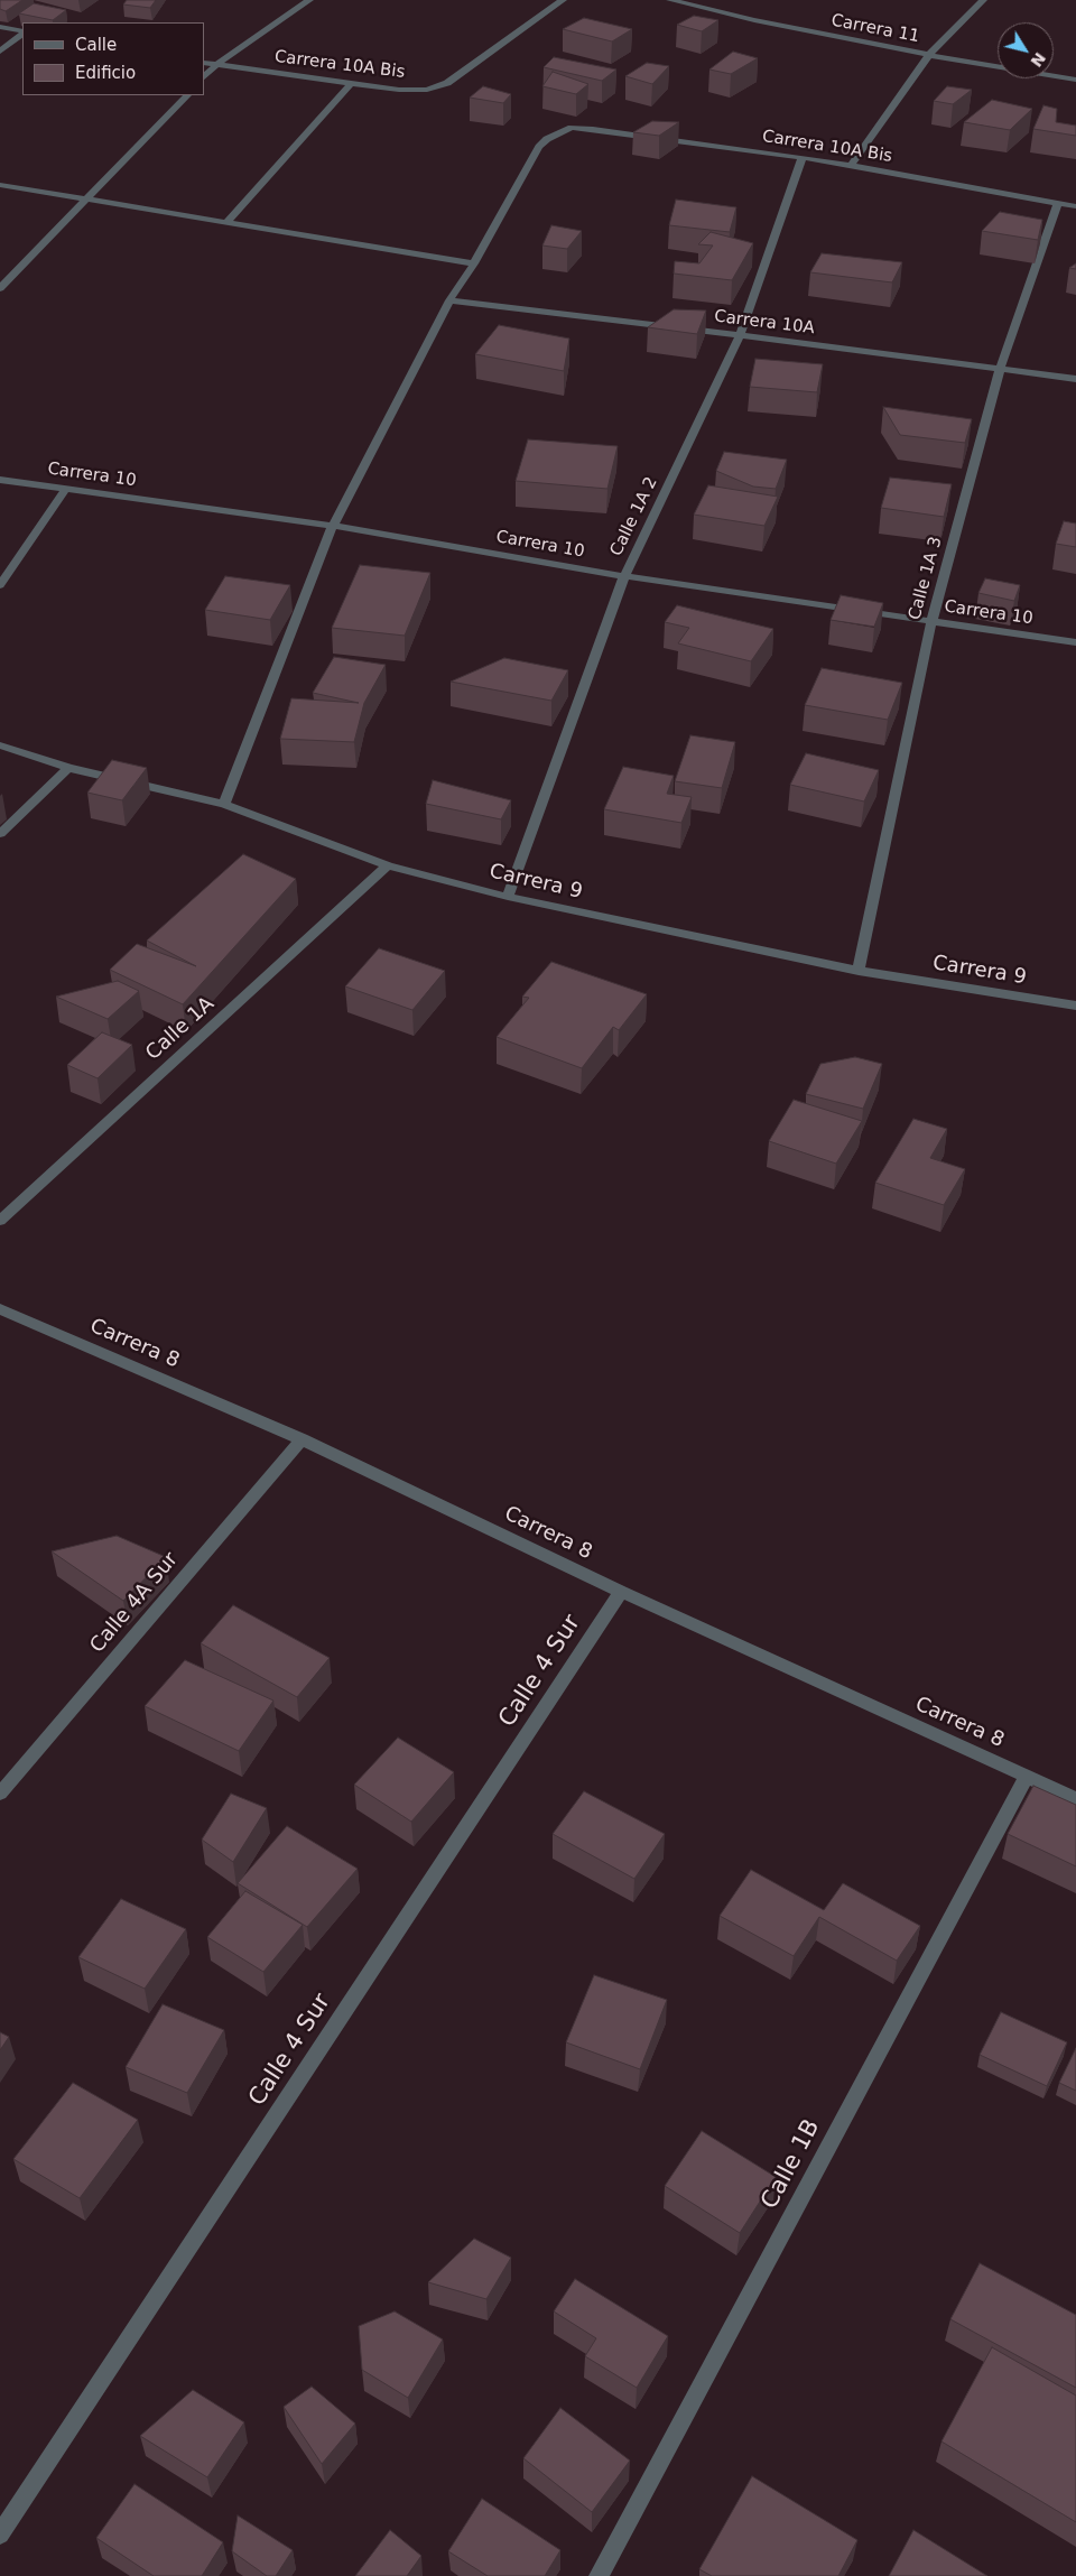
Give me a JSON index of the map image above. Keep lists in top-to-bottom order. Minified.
{"streets":{"street":["Carrera 11","Carrera 10A Bis","Carrera 10A","Carrera 10","Calle 1A 2","Calle 1A 3","Carrera 9","Calle 1A","Carrera 8","Calle 4A Sur","Calle 4 Sur","Calle 1B"]},"crossings":[["Carrera 10A Bis","Calle 1A 2"],["Carrera 10A Bis","Calle 1A 3"],["Carrera 10A","Calle 1A 2"],["Carrera 10A","Calle 1A 3"],["Carrera 10","Calle 1A 2"],["Carrera 10","Calle 1A 3"],["Calle 1A 2","Carrera 9"],["Calle 1A 3","Carrera 9"],["Carrera 9","Calle 1A"],["Carrera 8","Calle 4A Sur"],["Carrera 8","Calle 4 Sur"],["Carrera 8","Calle 1B"]],"legend":["Calle","Edificio"],"north":"bottom right"}
